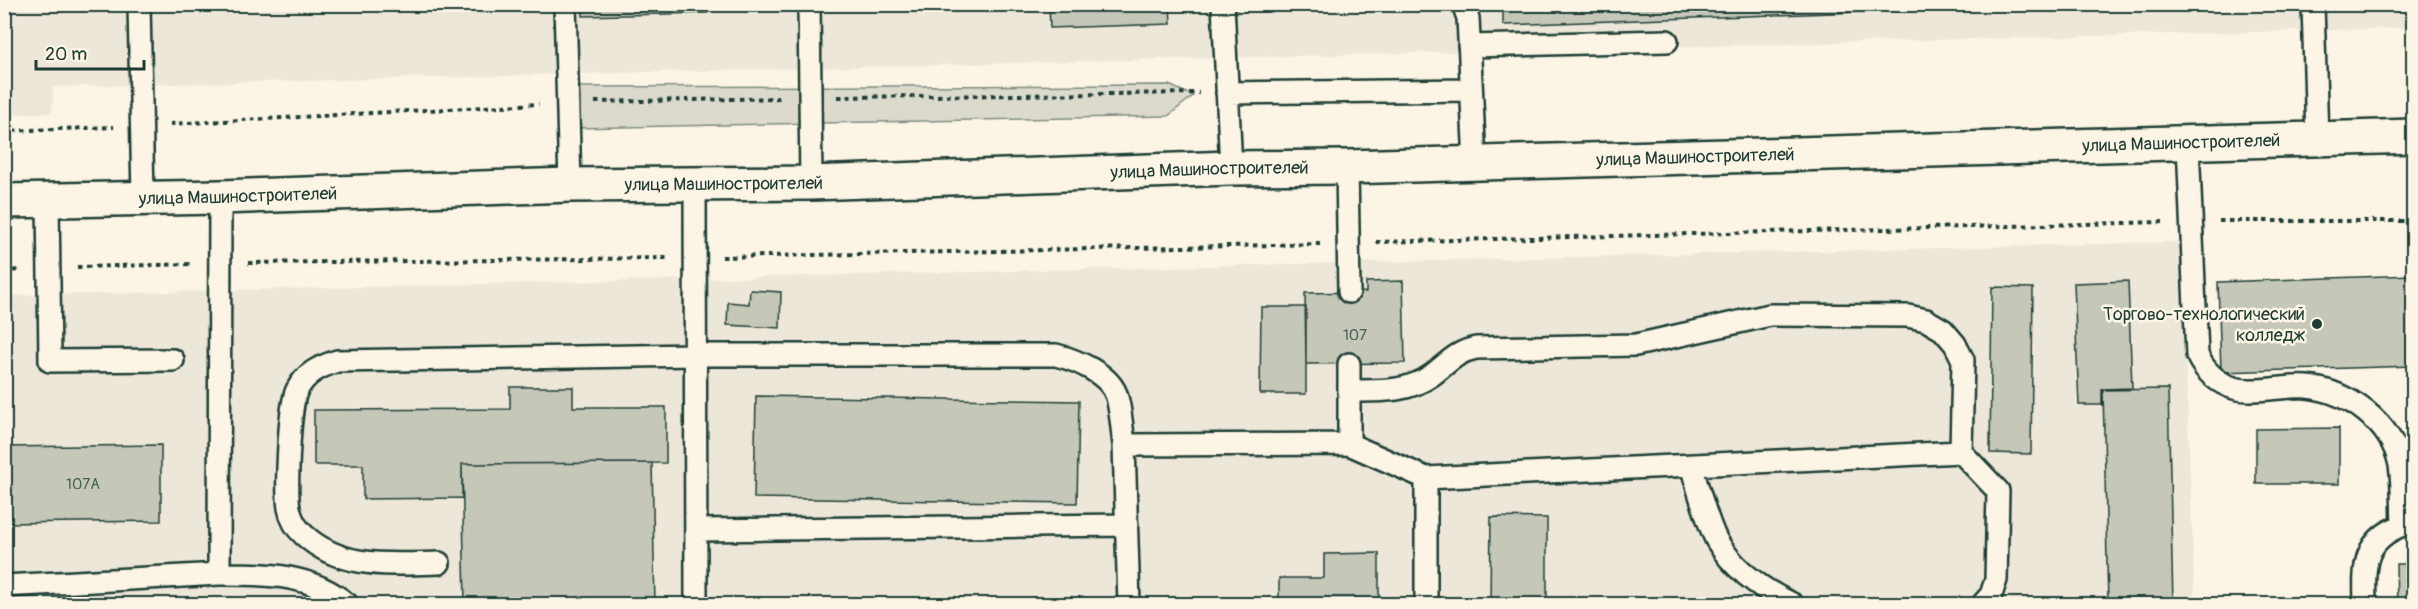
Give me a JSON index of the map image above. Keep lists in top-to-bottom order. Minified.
{"streets":{"main road":["улица Машиностроителей"]},"places":["Торгово-технологический колледж"],"house_numbers":["107","107А"],"scale_bar":"20 m"}
